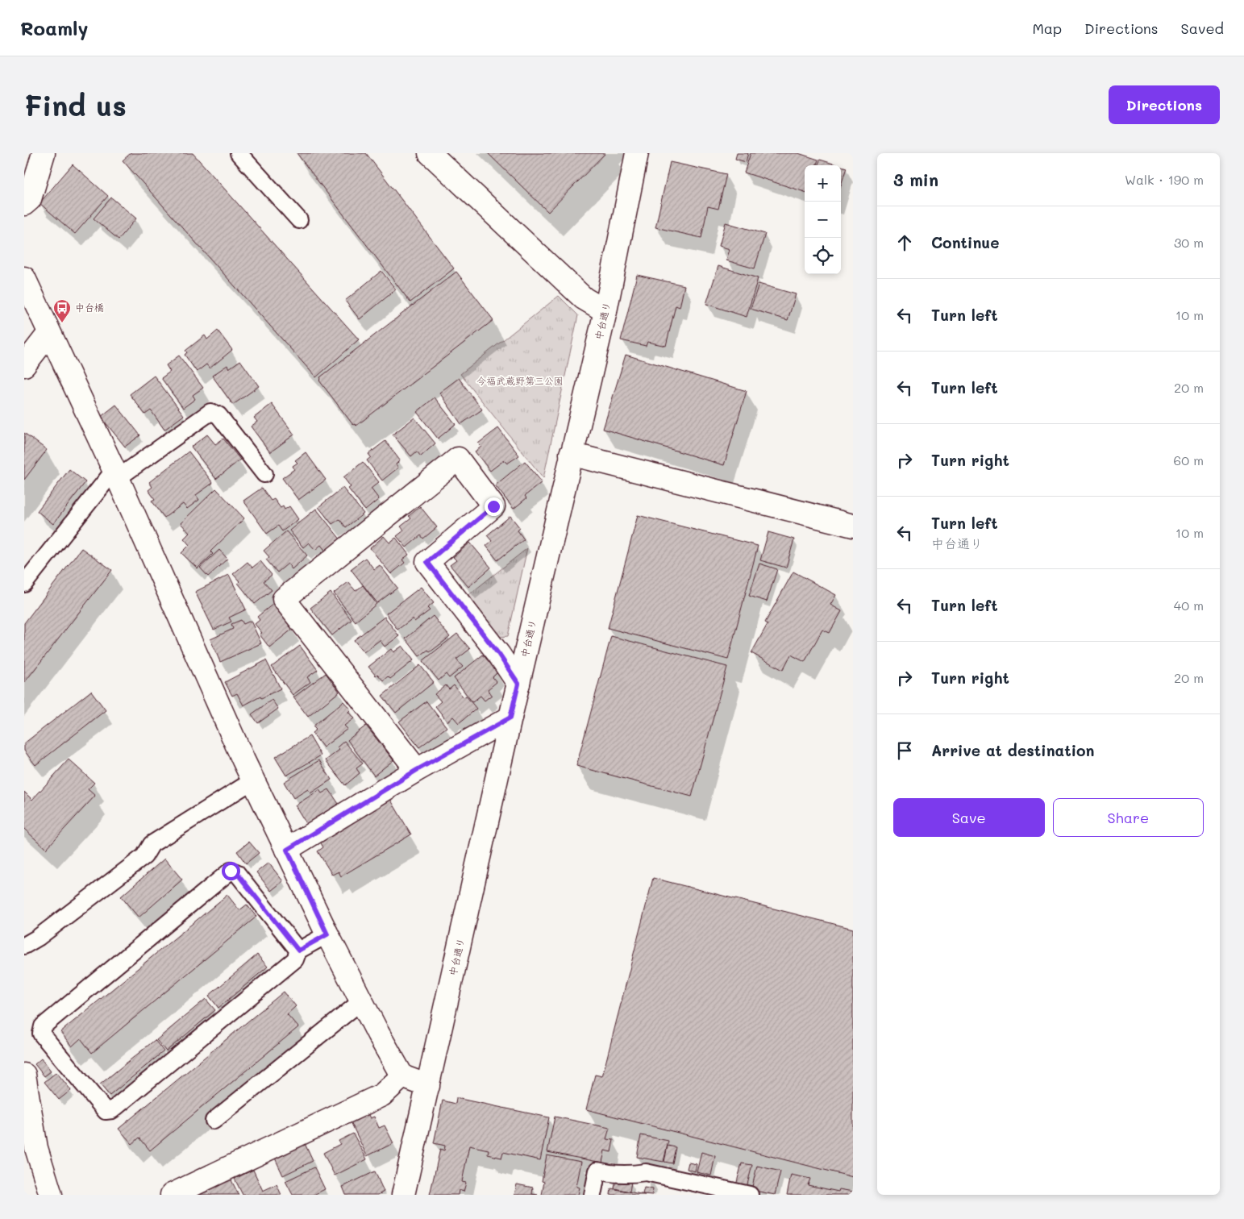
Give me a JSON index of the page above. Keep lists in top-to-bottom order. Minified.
{"streets":{"street":["中台通り"]},"parks":["今福武蔵野第三公園"],"places":{"bus stop":["中台橋"]},"page":{"header":"Roamly","nav":["Map","Directions","Saved"],"buttons":["Directions",["Save","Share"]],"title":"Find us","heading":["3 min","Walk · 190 m"],"map_buttons":["+","−"],"list":[["Continue","30 m"],["Turn left","10 m"],["Turn left","20 m"],["Turn right","60 m"],["Turn left","中台通り","10 m"],["Turn left","40 m"],["Turn right","20 m"],"Arrive at destination"]}}
